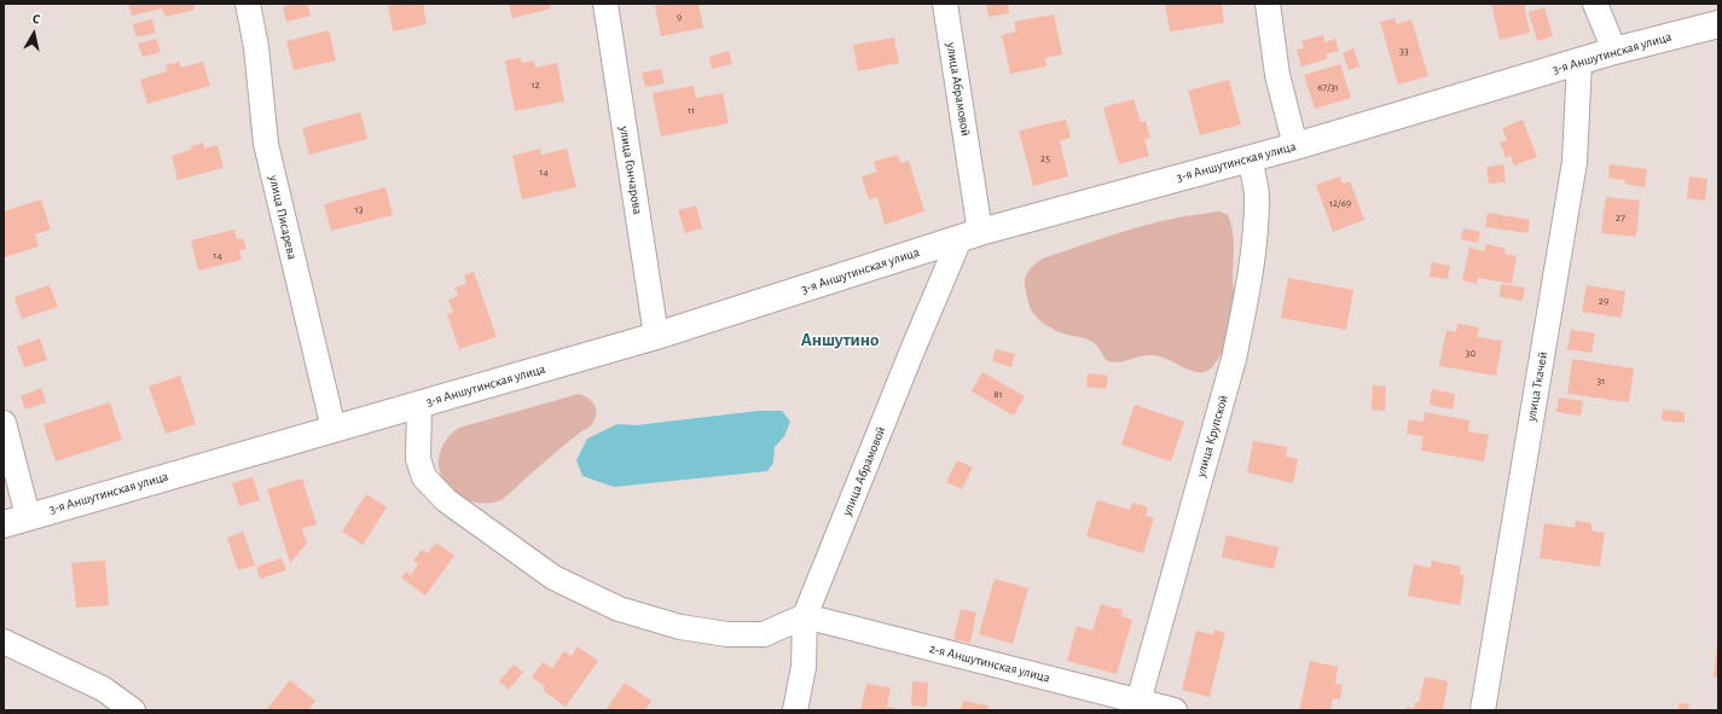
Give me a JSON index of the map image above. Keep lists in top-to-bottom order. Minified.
{"streets":{"street":["3-я Аншутинская улица","улица Абрамовой","улица Гончарова","улица Писарева","улица Ткачей","улица Крупской","2-я Аншутинская улица"]},"crossings":[["3-я Аншутинская улица","улица Абрамовой"],["3-я Аншутинская улица","улица Гончарова"],["3-я Аншутинская улица","улица Писарева"],["3-я Аншутинская улица","улица Ткачей"],["3-я Аншутинская улица","улица Крупской"],["улица Абрамовой","2-я Аншутинская улица"],["улица Крупской","2-я Аншутинская улица"]],"districts":["Аншутино"],"house_numbers":["9","33","12","67/31","11","25","14","12/69","13","27","14","29","30","31","81"],"north":"top"}
